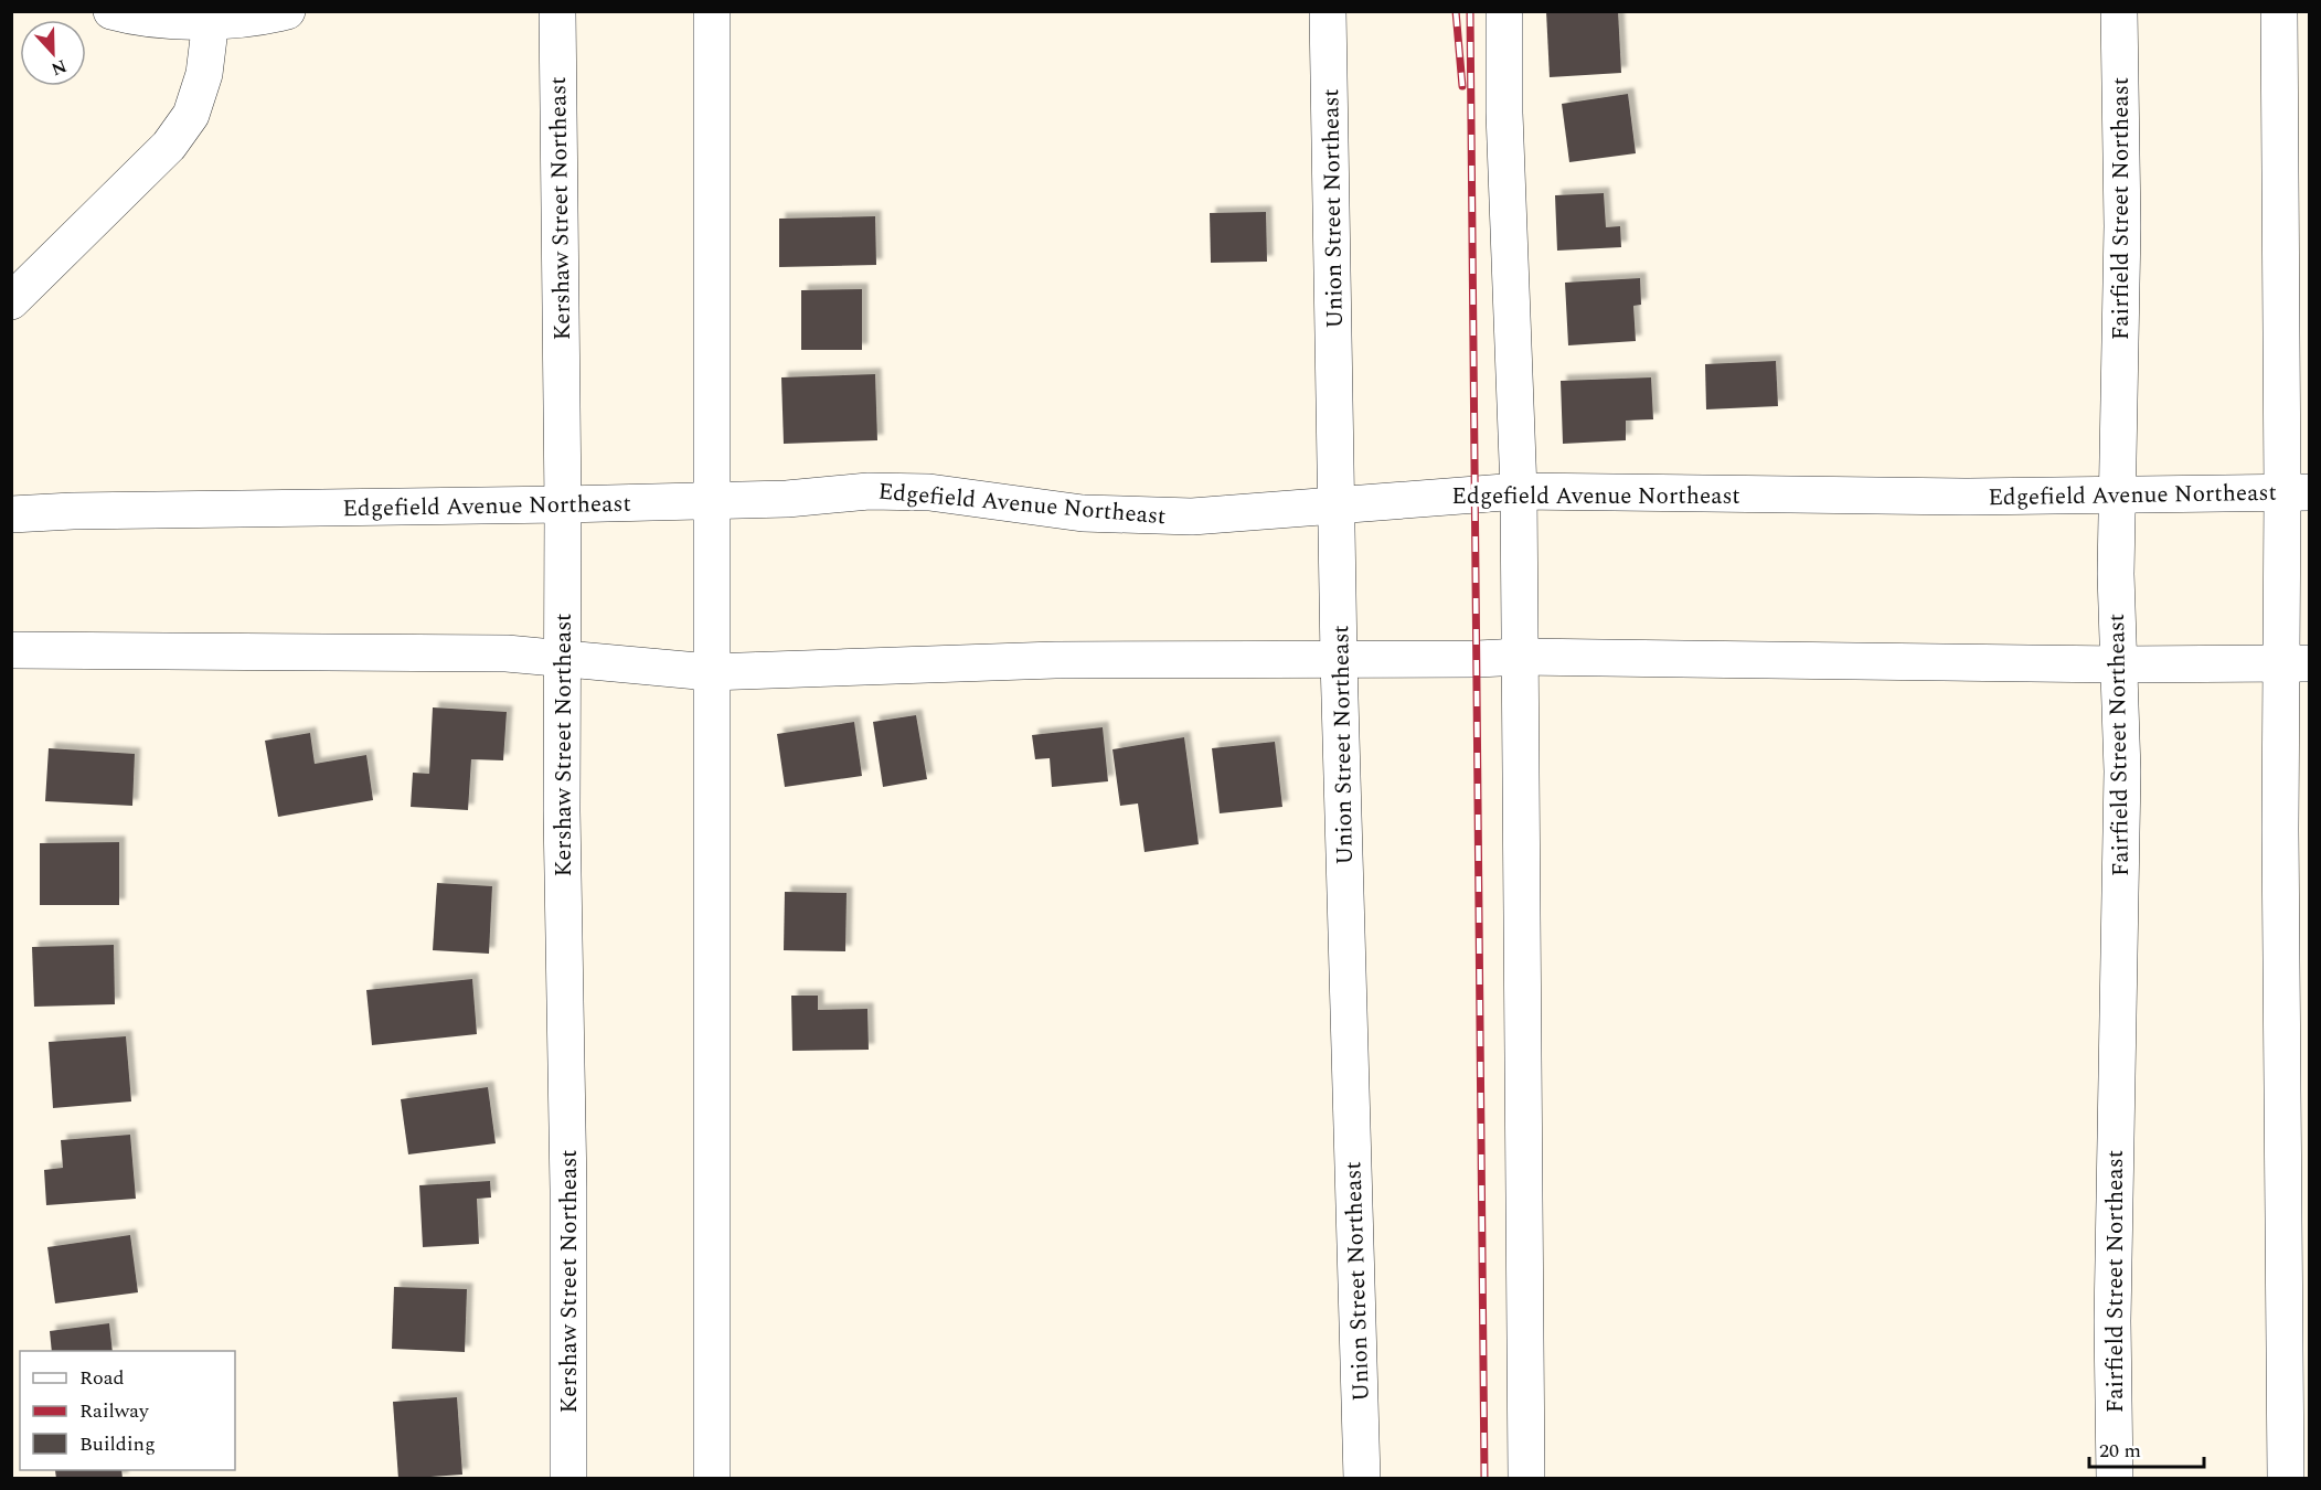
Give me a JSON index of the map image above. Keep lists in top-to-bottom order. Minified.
{"streets":{"street":["Kershaw Street Northeast","Union Street Northeast","Fairfield Street Northeast","Edgefield Avenue Northeast"]},"crossings":[["Kershaw Street Northeast","Edgefield Avenue Northeast"],["Union Street Northeast","Edgefield Avenue Northeast"],["Fairfield Street Northeast","Edgefield Avenue Northeast"]],"legend":["Road","Railway","Building"],"scale_bar":"20 m","north":"bottom"}
